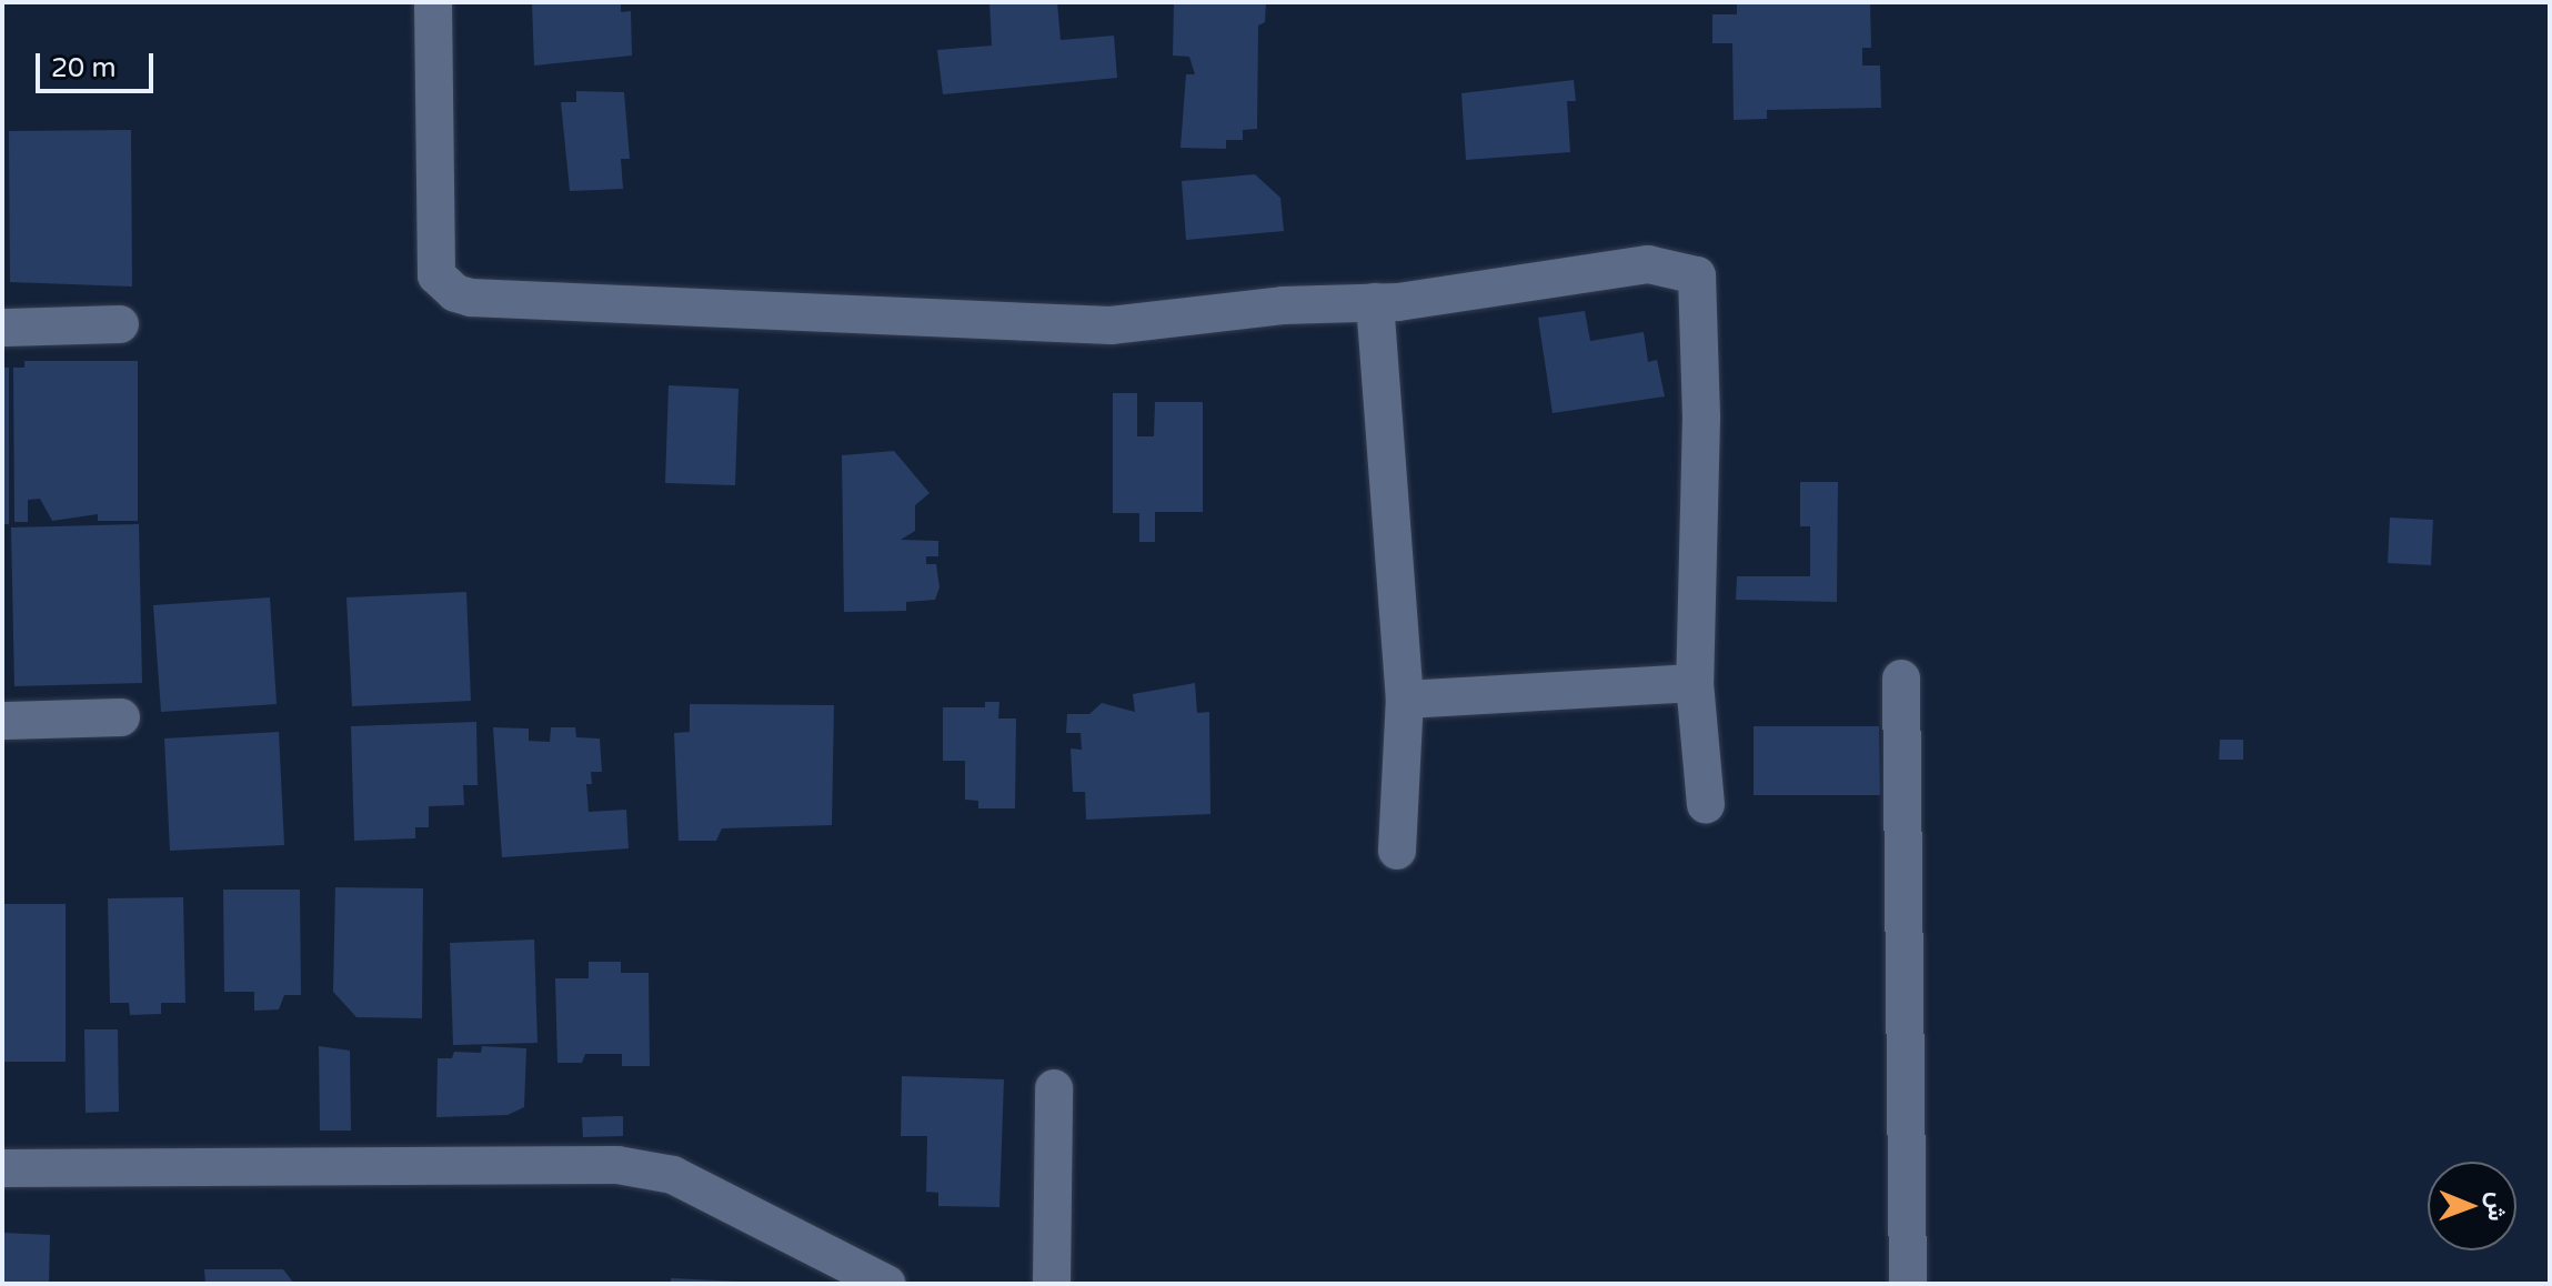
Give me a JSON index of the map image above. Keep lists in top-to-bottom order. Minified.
{"scale_bar":"20 m","north":"right"}
